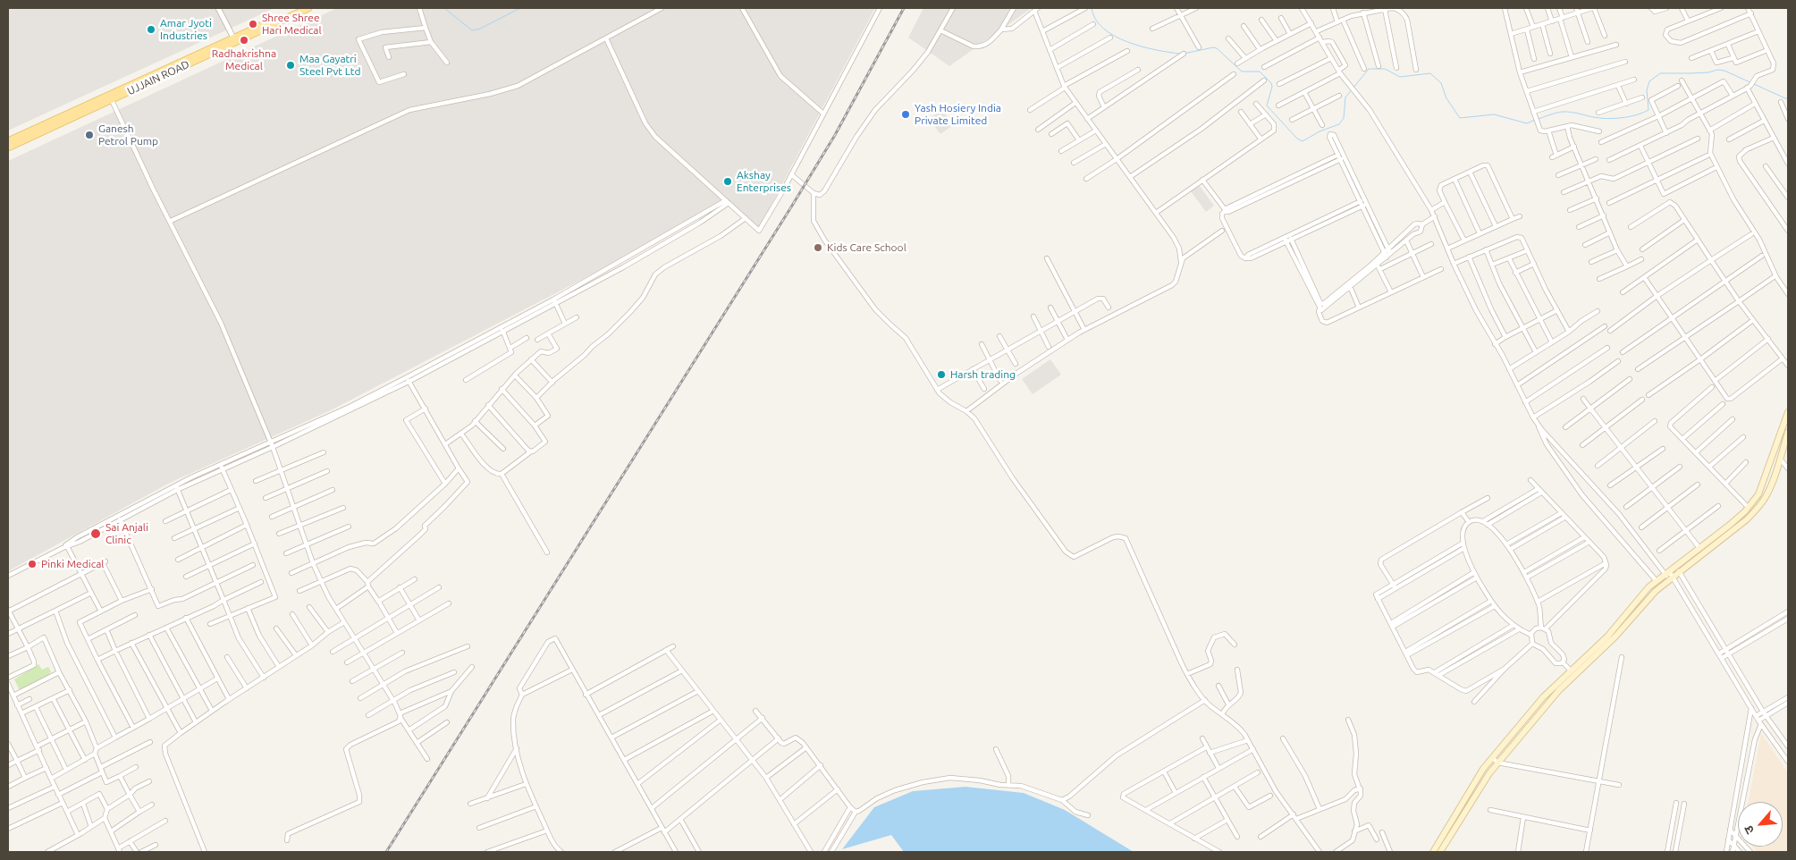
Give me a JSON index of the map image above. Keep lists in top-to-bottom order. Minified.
{"streets":{"main road":["UJJAIN ROAD"]},"places":["Shree Shree Hari Medical","Amar Jyoti Industries","Radhakrishna Medical","Maa Gayatri Steel Pvt Ltd","Yash Hosiery India Private Limited","Ganesh Petrol Pump","Akshay Enterprises","Kids Care School","Harsh trading","Sai Anjali Clinic","Pinki Medical"],"north":"bottom left"}
